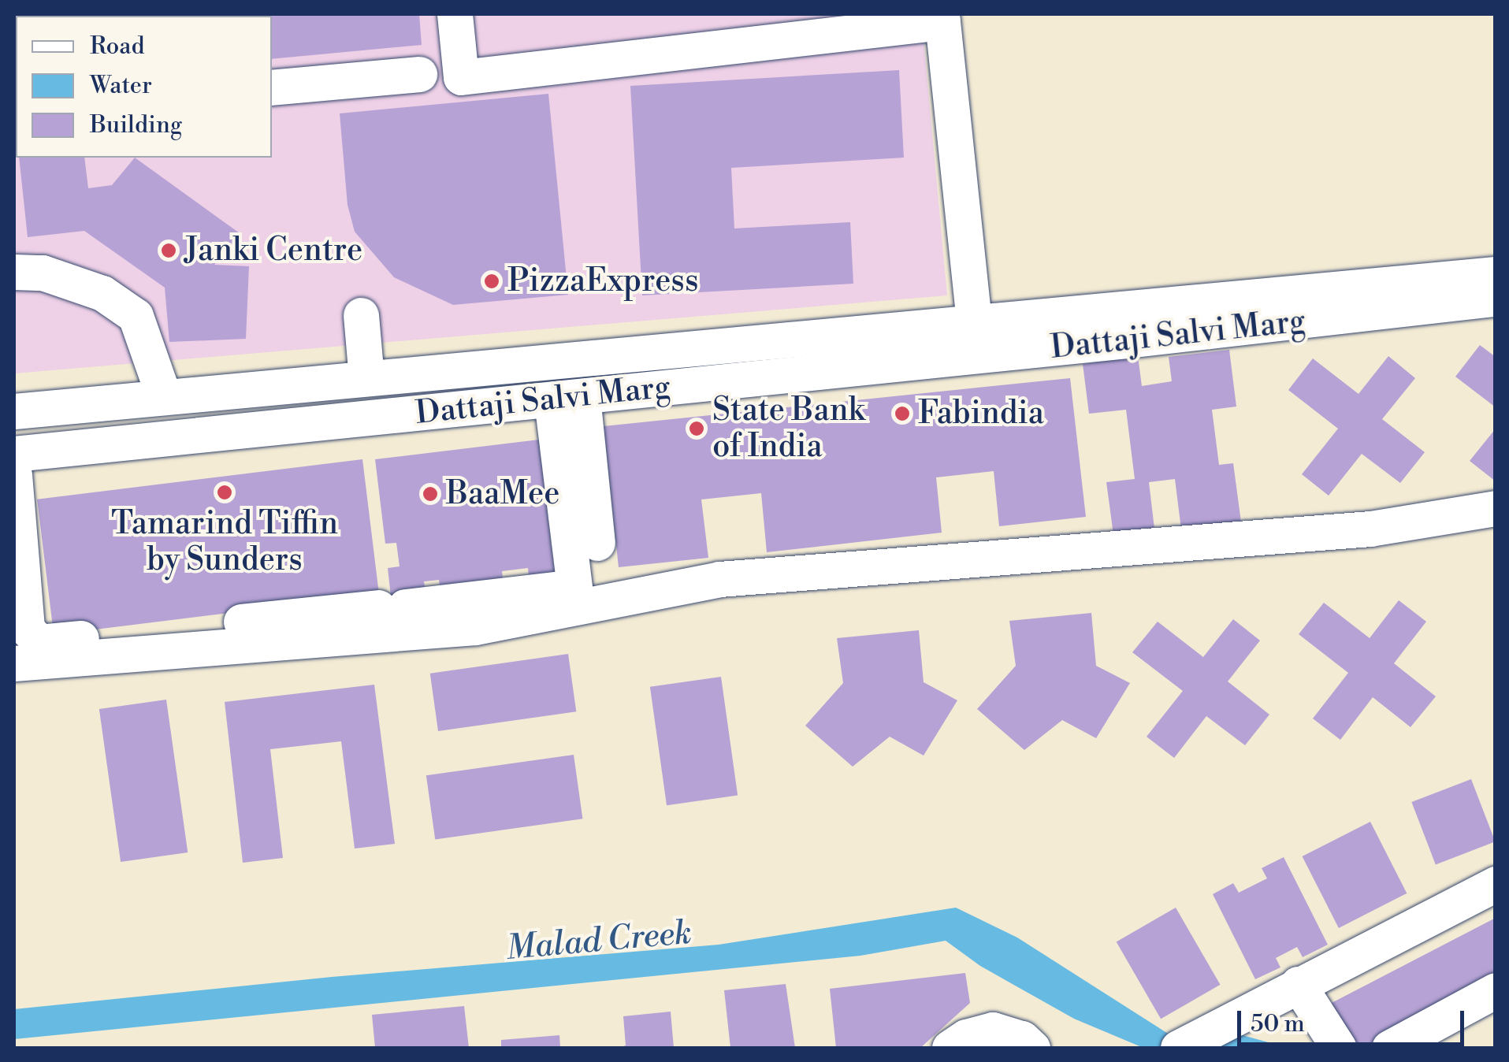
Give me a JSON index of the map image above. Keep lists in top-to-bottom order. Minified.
{"streets":{"street":["Dattaji Salvi Marg"]},"water":["Malad Creek"],"places":["Janki Centre","PizzaExpress","Fabindia","State Bank of India","Tamarind Tiffin by Sunders","BaaMee"],"legend":["Road","Water","Building"],"scale_bar":"50 m"}
